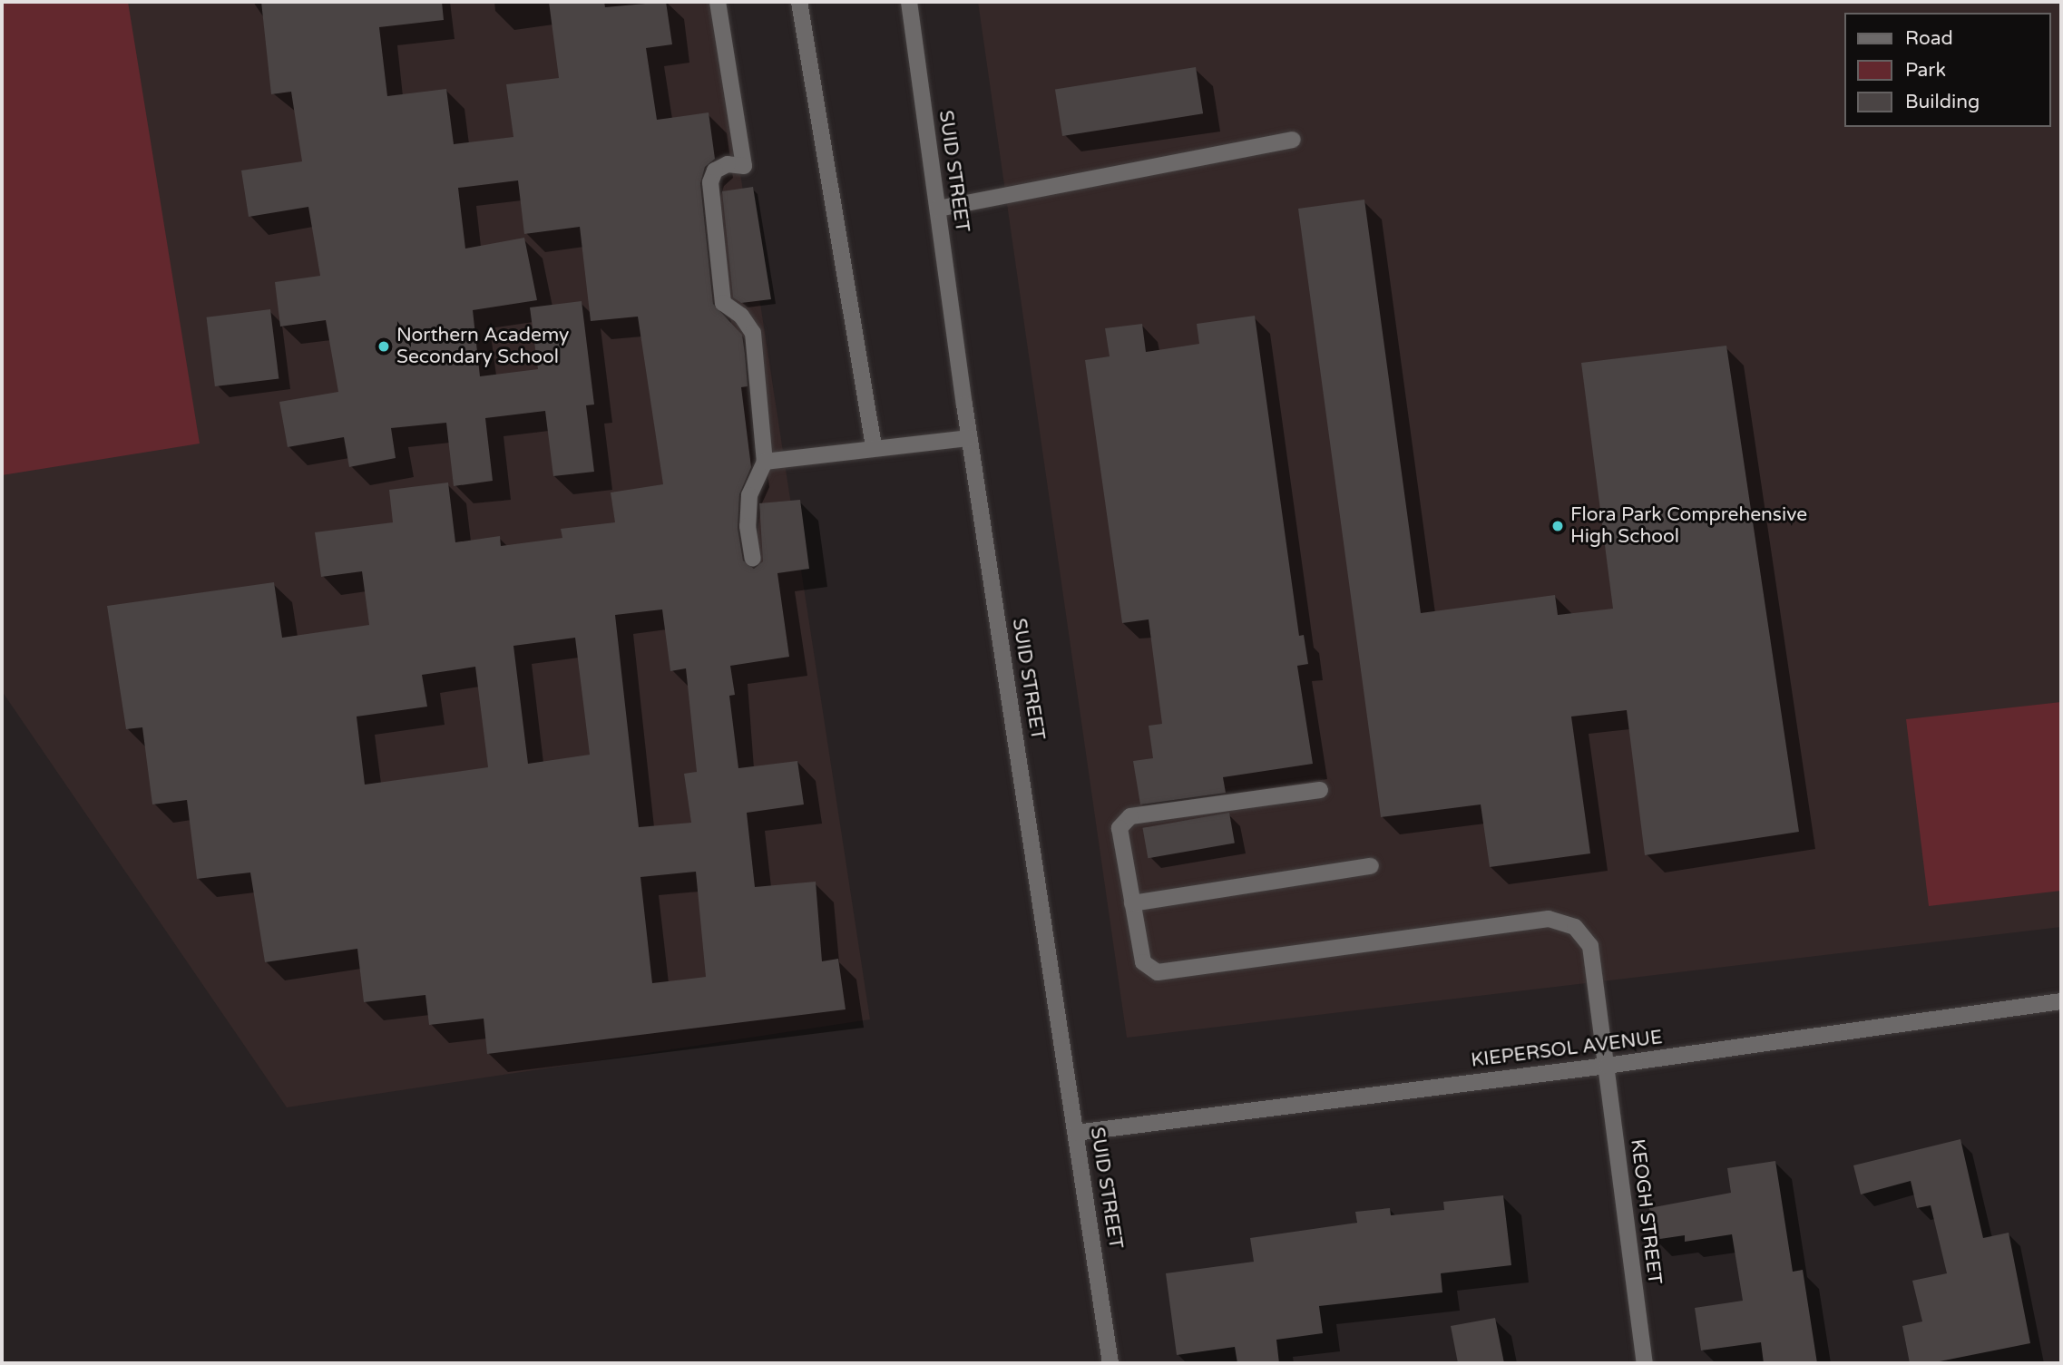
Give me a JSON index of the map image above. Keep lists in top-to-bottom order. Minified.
{"streets":{"street":["SUID STREET","KIEPERSOL AVENUE","KEOGH STREET"]},"crossings":[["SUID STREET","KIEPERSOL AVENUE"],["KIEPERSOL AVENUE","KEOGH STREET"]],"places":["Northern Academy Secondary School","Flora Park Comprehensive High School"],"legend":["Road","Park","Building"]}
